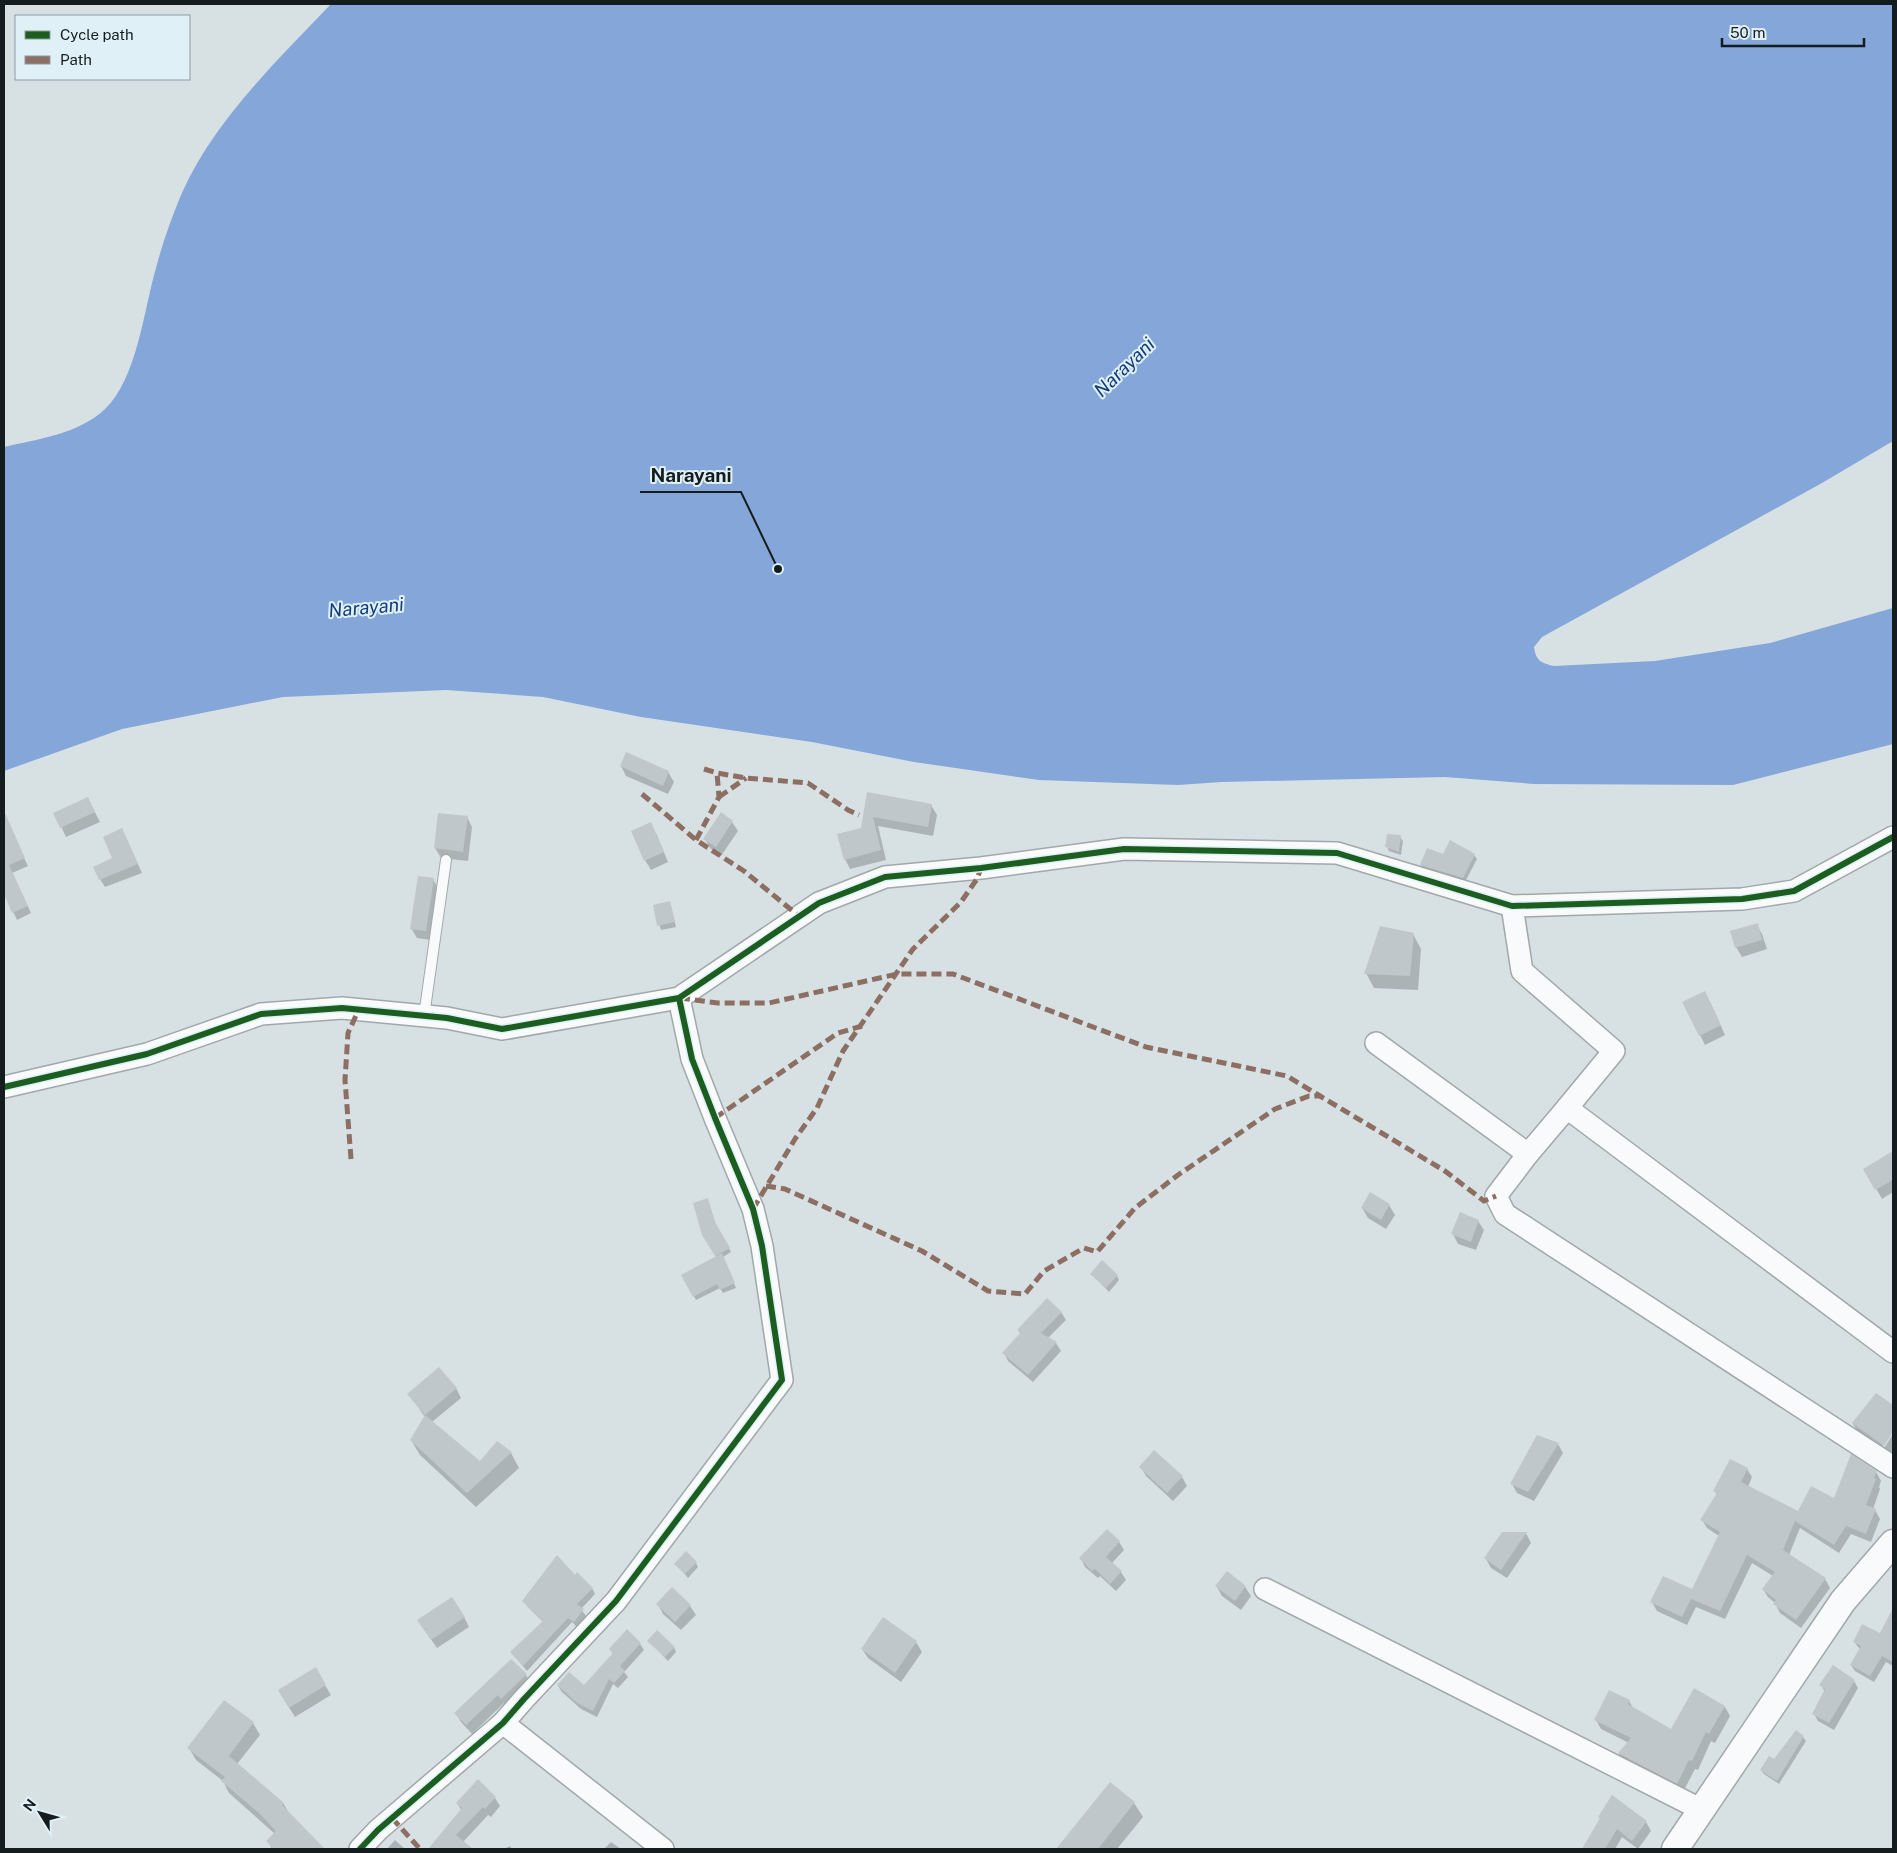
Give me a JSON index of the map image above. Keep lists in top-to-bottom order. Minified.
{"water":["Narayani"],"places":["Narayani"],"legend":["Cycle path","Path"],"scale_bar":"50 m","north":"top left"}
